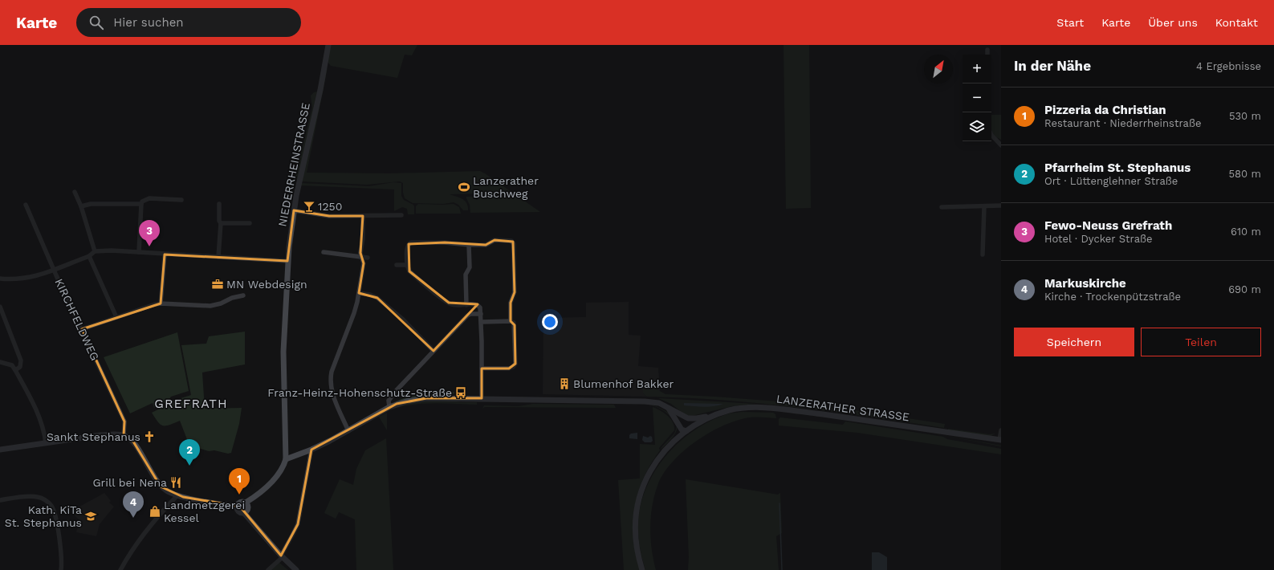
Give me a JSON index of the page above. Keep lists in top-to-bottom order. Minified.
{"streets":{"main road":["NIEDERRHEINSTRASSE","LANZERATHER STRASSE"],"street":["KIRCHFELDWEG"]},"districts":["GREFRATH"],"places":{"sports":["Lanzerather Buschweg"],"bar":["1250"],"office":["MN Webdesign"],"building":["Blumenhof Bakker"],"bus stop":["Franz-Heinz-Hohenschutz-Straße"],"church":["Sankt Stephanus"],"restaurant":["Grill bei Nena"],"shop":["Landmetzgerei Kessel"],"school or university":["Kath. KiTa St. Stephanus"]},"north":"top right","page":{"header":"Karte","search":"Hier suchen","nav":["Start","Karte","Über uns","Kontakt"],"heading":["In der Nähe","4 Ergebnisse"],"map_buttons":["+","−"],"list":[{"mark":"1","name":"Pizzeria da Christian","note":"Restaurant · Niederrheinstraße","value":"530 m"},{"mark":"2","name":"Pfarrheim St. Stephanus","note":"Ort · Lüttenglehner Straße","value":"580 m"},{"mark":"3","name":"Fewo-Neuss Grefrath","note":"Hotel · Dycker Straße","value":"610 m"},{"mark":"4","name":"Markuskirche","note":"Kirche · Trockenpützstraße","value":"690 m"}],"pins":["3","2","1","4"],"buttons":["Speichern","Teilen"]}}
